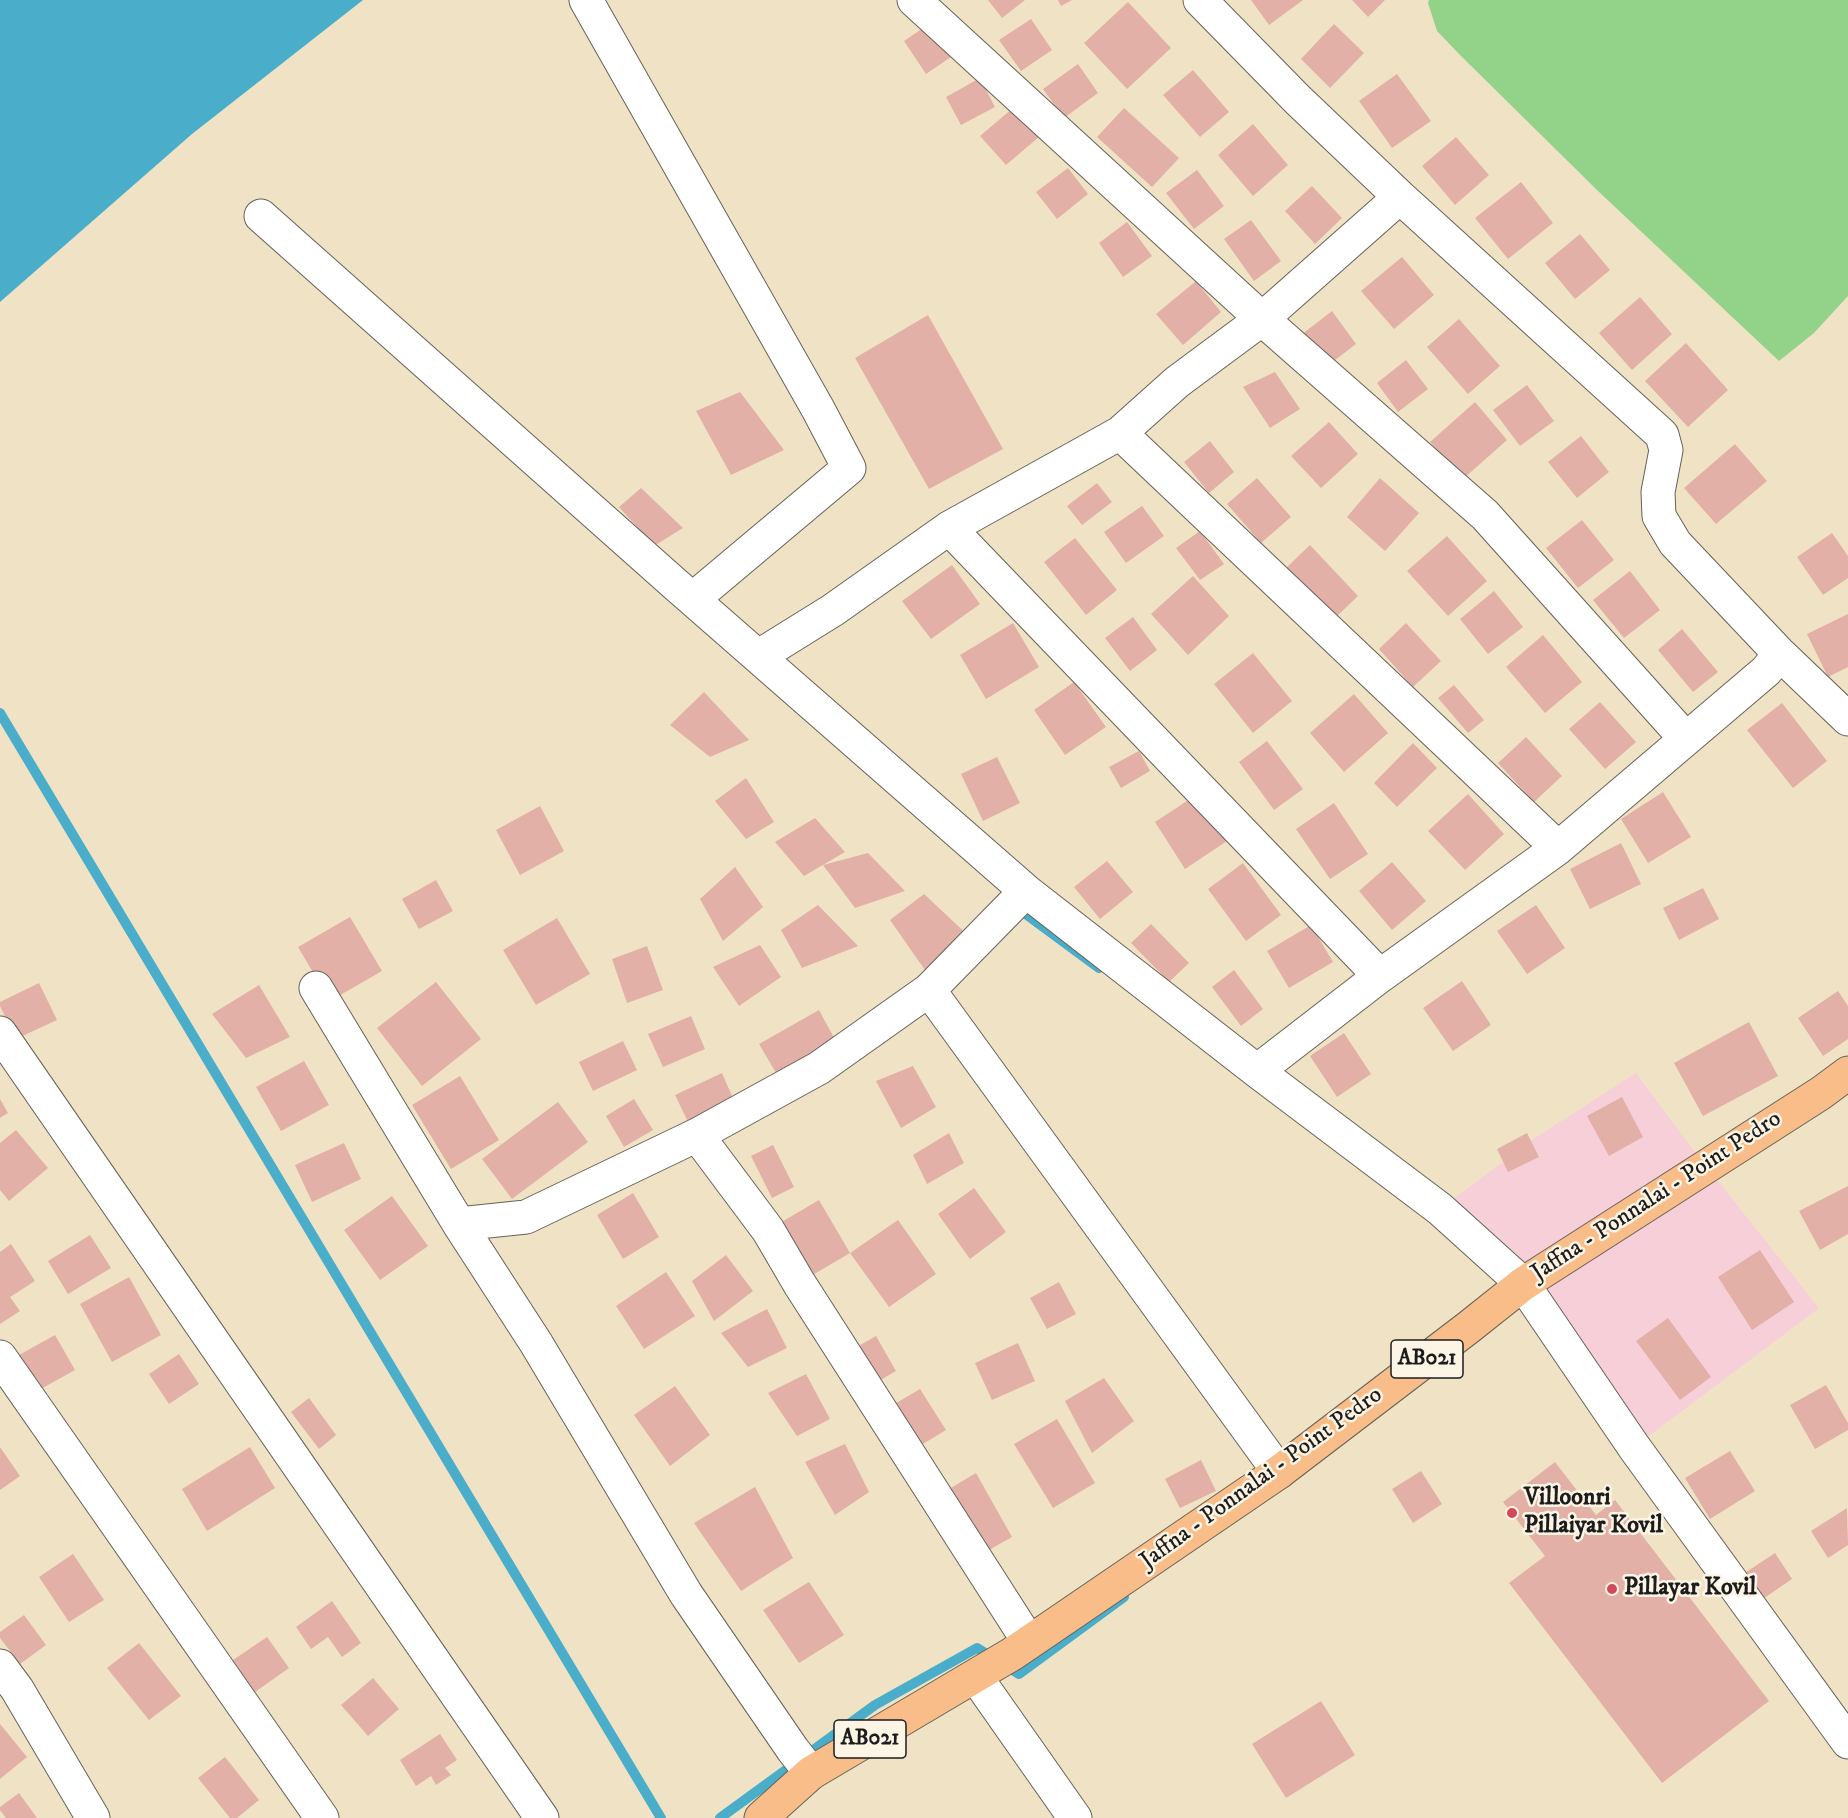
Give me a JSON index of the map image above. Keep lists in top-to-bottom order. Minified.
{"streets":{"main road":["Jaffna - Ponnalai - Point Pedro","AB021"]},"places":["Villoonri Pillaiyar Kovil","Pillayar Kovil"]}
